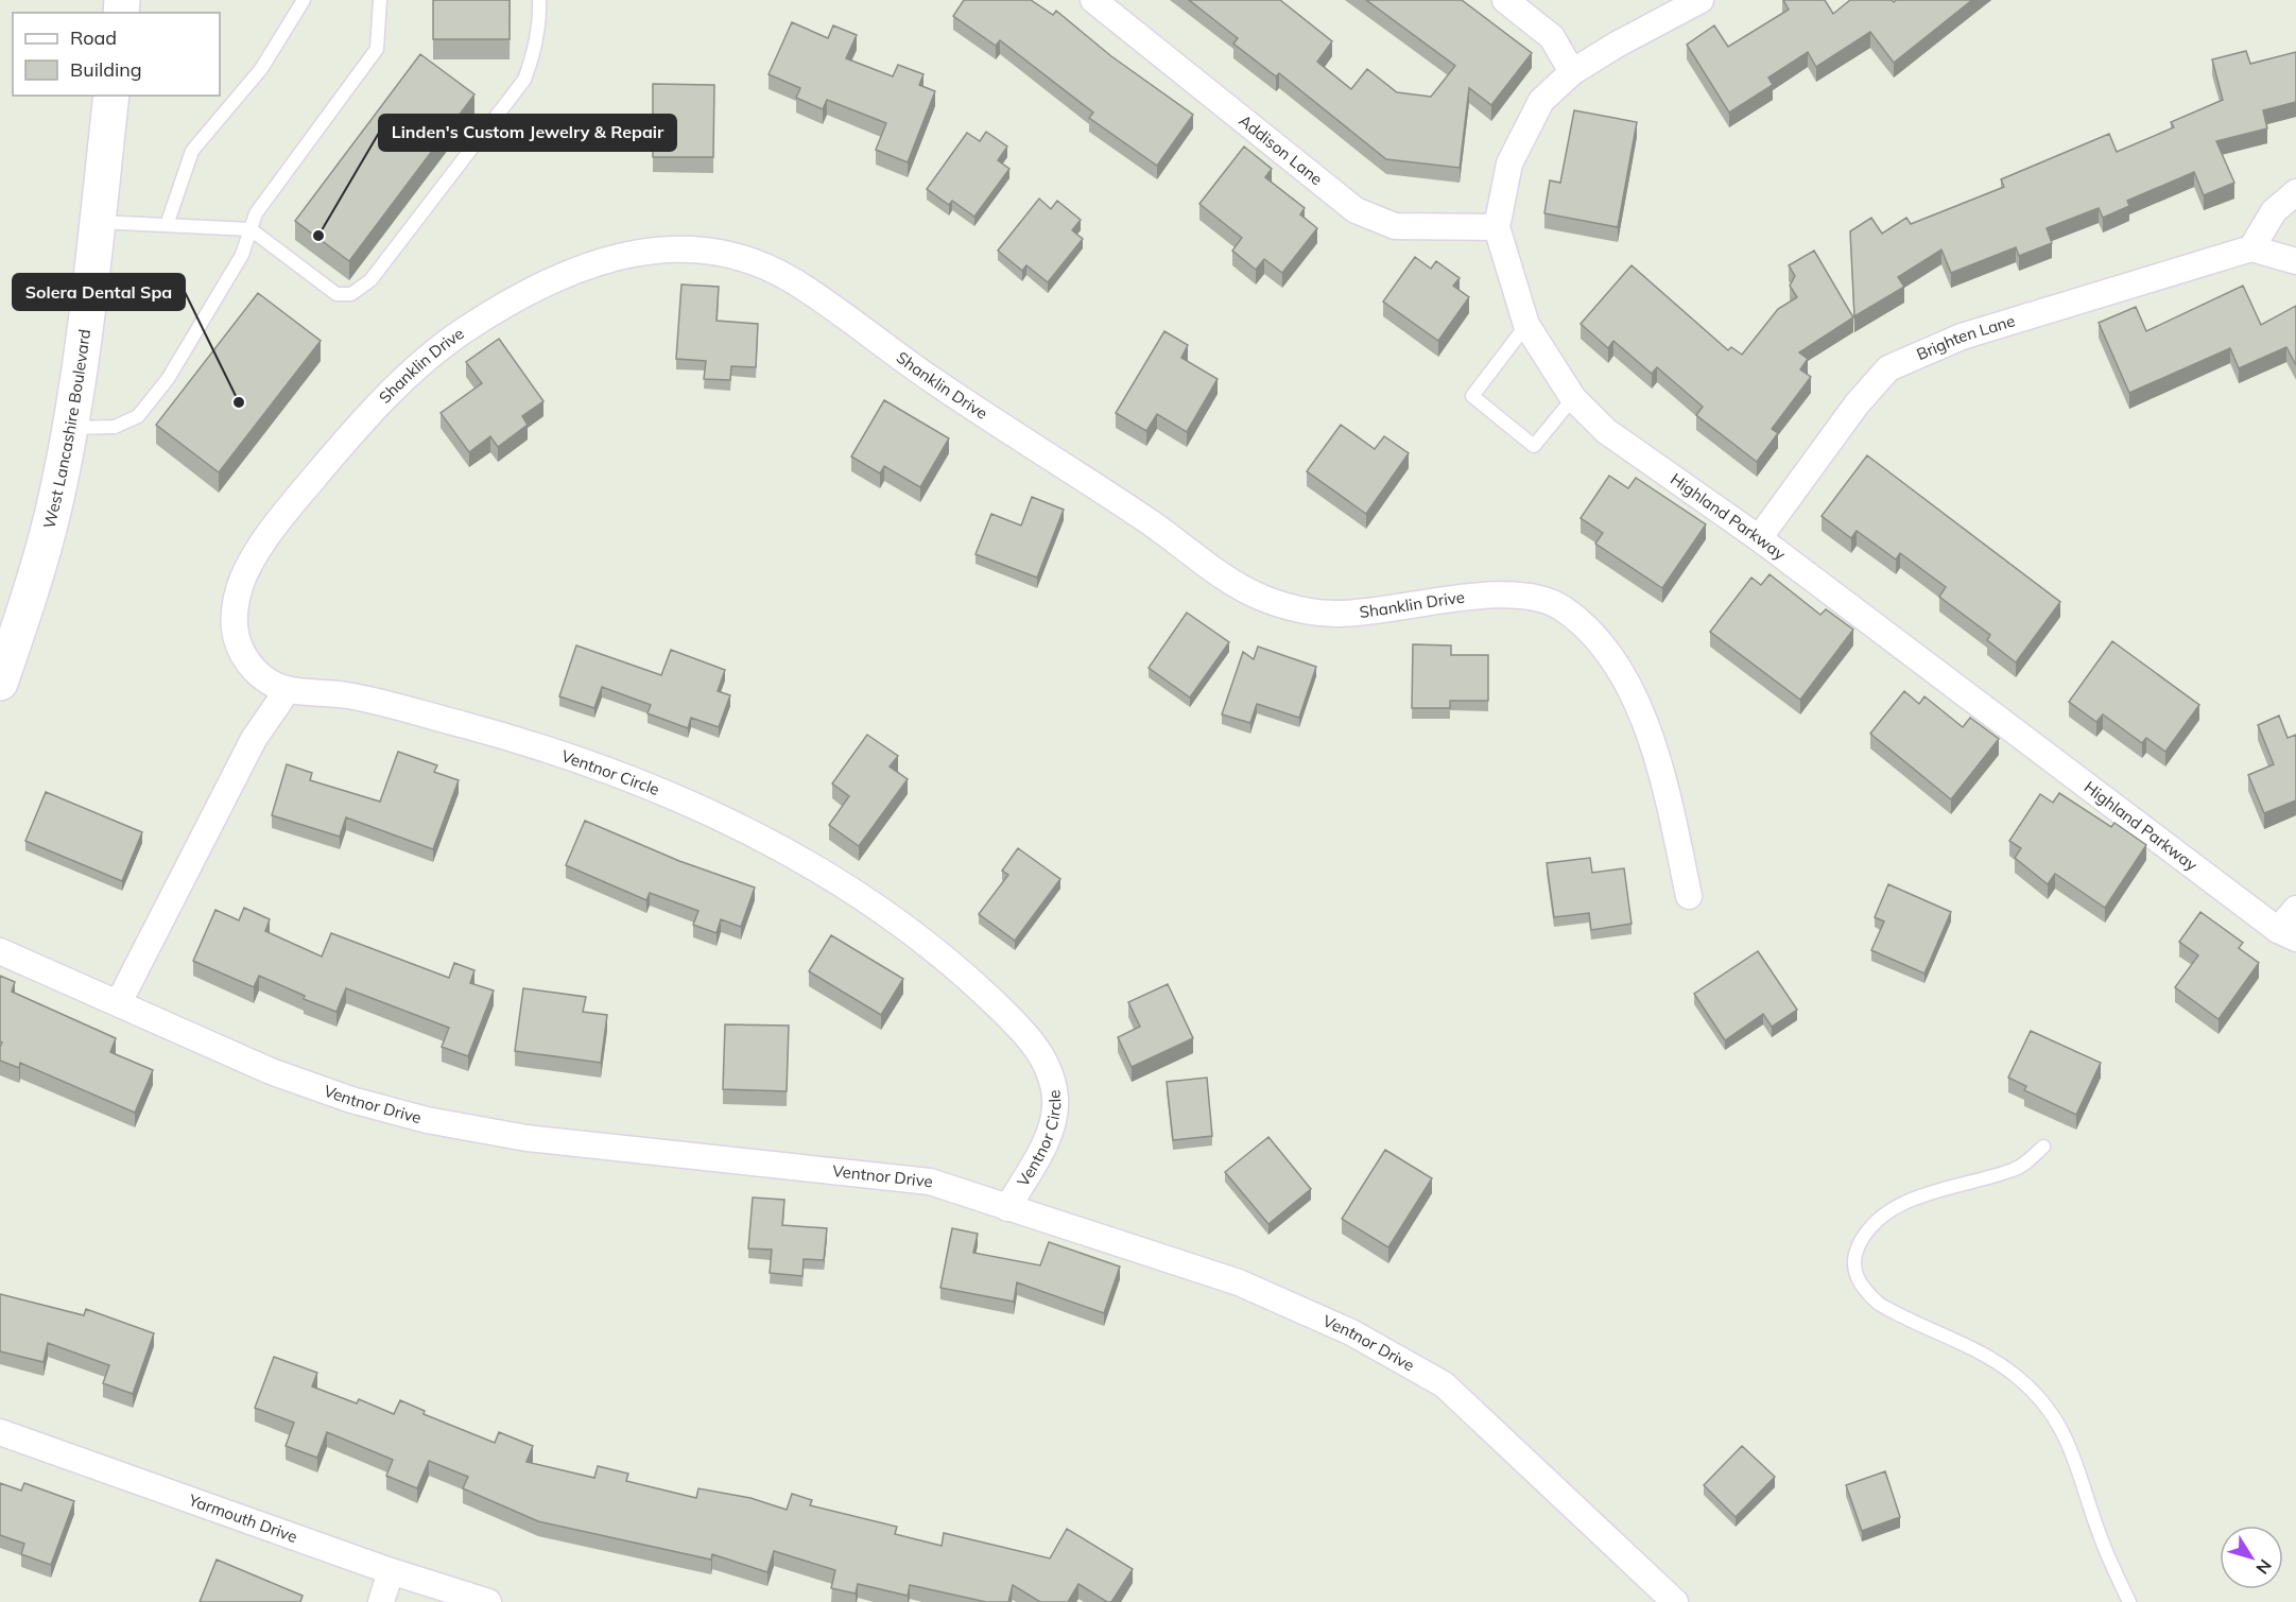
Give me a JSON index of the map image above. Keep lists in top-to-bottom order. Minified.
{"streets":{"main road":["West Lancashire Boulevard"],"street":["Addison Lane","Brighten Lane","Shanklin Drive","Highland Parkway","Ventnor Circle","Ventnor Drive","Yarmouth Drive"]},"crossings":[["Addison Lane","Highland Parkway"],["Brighten Lane","Highland Parkway"],["Shanklin Drive","Ventnor Circle"],["Ventnor Circle","Ventnor Drive"]],"places":["Linden's Custom Jewelry & Repair","Solera Dental Spa"],"legend":["Road","Building"],"north":"bottom right"}
